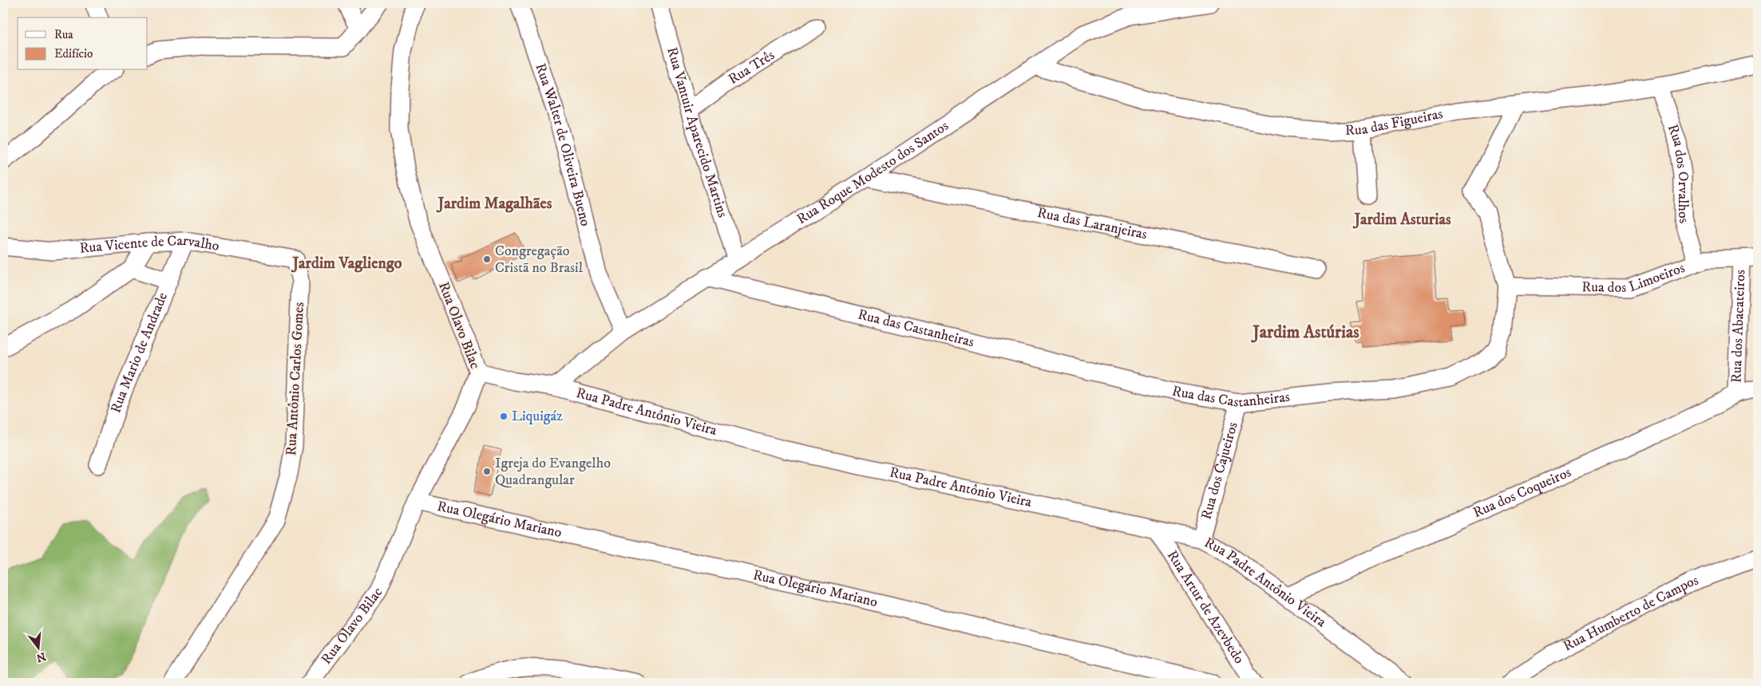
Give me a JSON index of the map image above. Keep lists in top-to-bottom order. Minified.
{"streets":{"street":["Rua Três","Rua das Figueiras","Rua Vantuir Aparecido Martins","Rua Walter de Oliveira Bueno","Rua Roque Modesto dos Santos","Rua dos Orvalhos","Rua das Laranjeiras","Rua Vicente de Carvalho","Rua dos Limoeiros","Rua Olavo Bilac","Rua dos Abacateiros","Rua das Castanheiras","Rua Mario de Andrade","Rua Antônio Carlos Gomes","Rua Padre Antônio Vieira","Rua dos Cajueiros","Rua dos Coqueiros","Rua Olegário Mariano","Rua Artur de Azevbedo","Rua Humberto de Campos"]},"crossings":[["Rua Três","Rua Vantuir Aparecido Martins"],["Rua das Figueiras","Rua Roque Modesto dos Santos"],["Rua das Figueiras","Rua dos Orvalhos"],["Rua das Figueiras","Rua das Castanheiras"],["Rua Vantuir Aparecido Martins","Rua Roque Modesto dos Santos"],["Rua Walter de Oliveira Bueno","Rua Roque Modesto dos Santos"],["Rua Roque Modesto dos Santos","Rua das Laranjeiras"],["Rua Roque Modesto dos Santos","Rua das Castanheiras"],["Rua Roque Modesto dos Santos","Rua Padre Antônio Vieira"],["Rua dos Orvalhos","Rua dos Limoeiros"],["Rua Vicente de Carvalho","Rua Mario de Andrade"],["Rua Vicente de Carvalho","Rua Antônio Carlos Gomes"],["Rua dos Limoeiros","Rua dos Abacateiros"],["Rua dos Limoeiros","Rua das Castanheiras"],["Rua Olavo Bilac","Rua Padre Antônio Vieira"],["Rua Olavo Bilac","Rua Olegário Mariano"],["Rua dos Abacateiros","Rua dos Coqueiros"],["Rua das Castanheiras","Rua dos Cajueiros"],["Rua Padre Antônio Vieira","Rua dos Cajueiros"],["Rua Padre Antônio Vieira","Rua dos Coqueiros"],["Rua Padre Antônio Vieira","Rua Artur de Azevbedo"]],"districts":["Jardim Magalhães","Jardim Asturias","Jardim Vagliengo","Jardim Astúrias"],"places":["Congregação Cristã no Brasil","Liquigáz","Igreja do Evangelho Quadrangular"],"legend":["Rua","Edifício"],"north":"bottom"}
